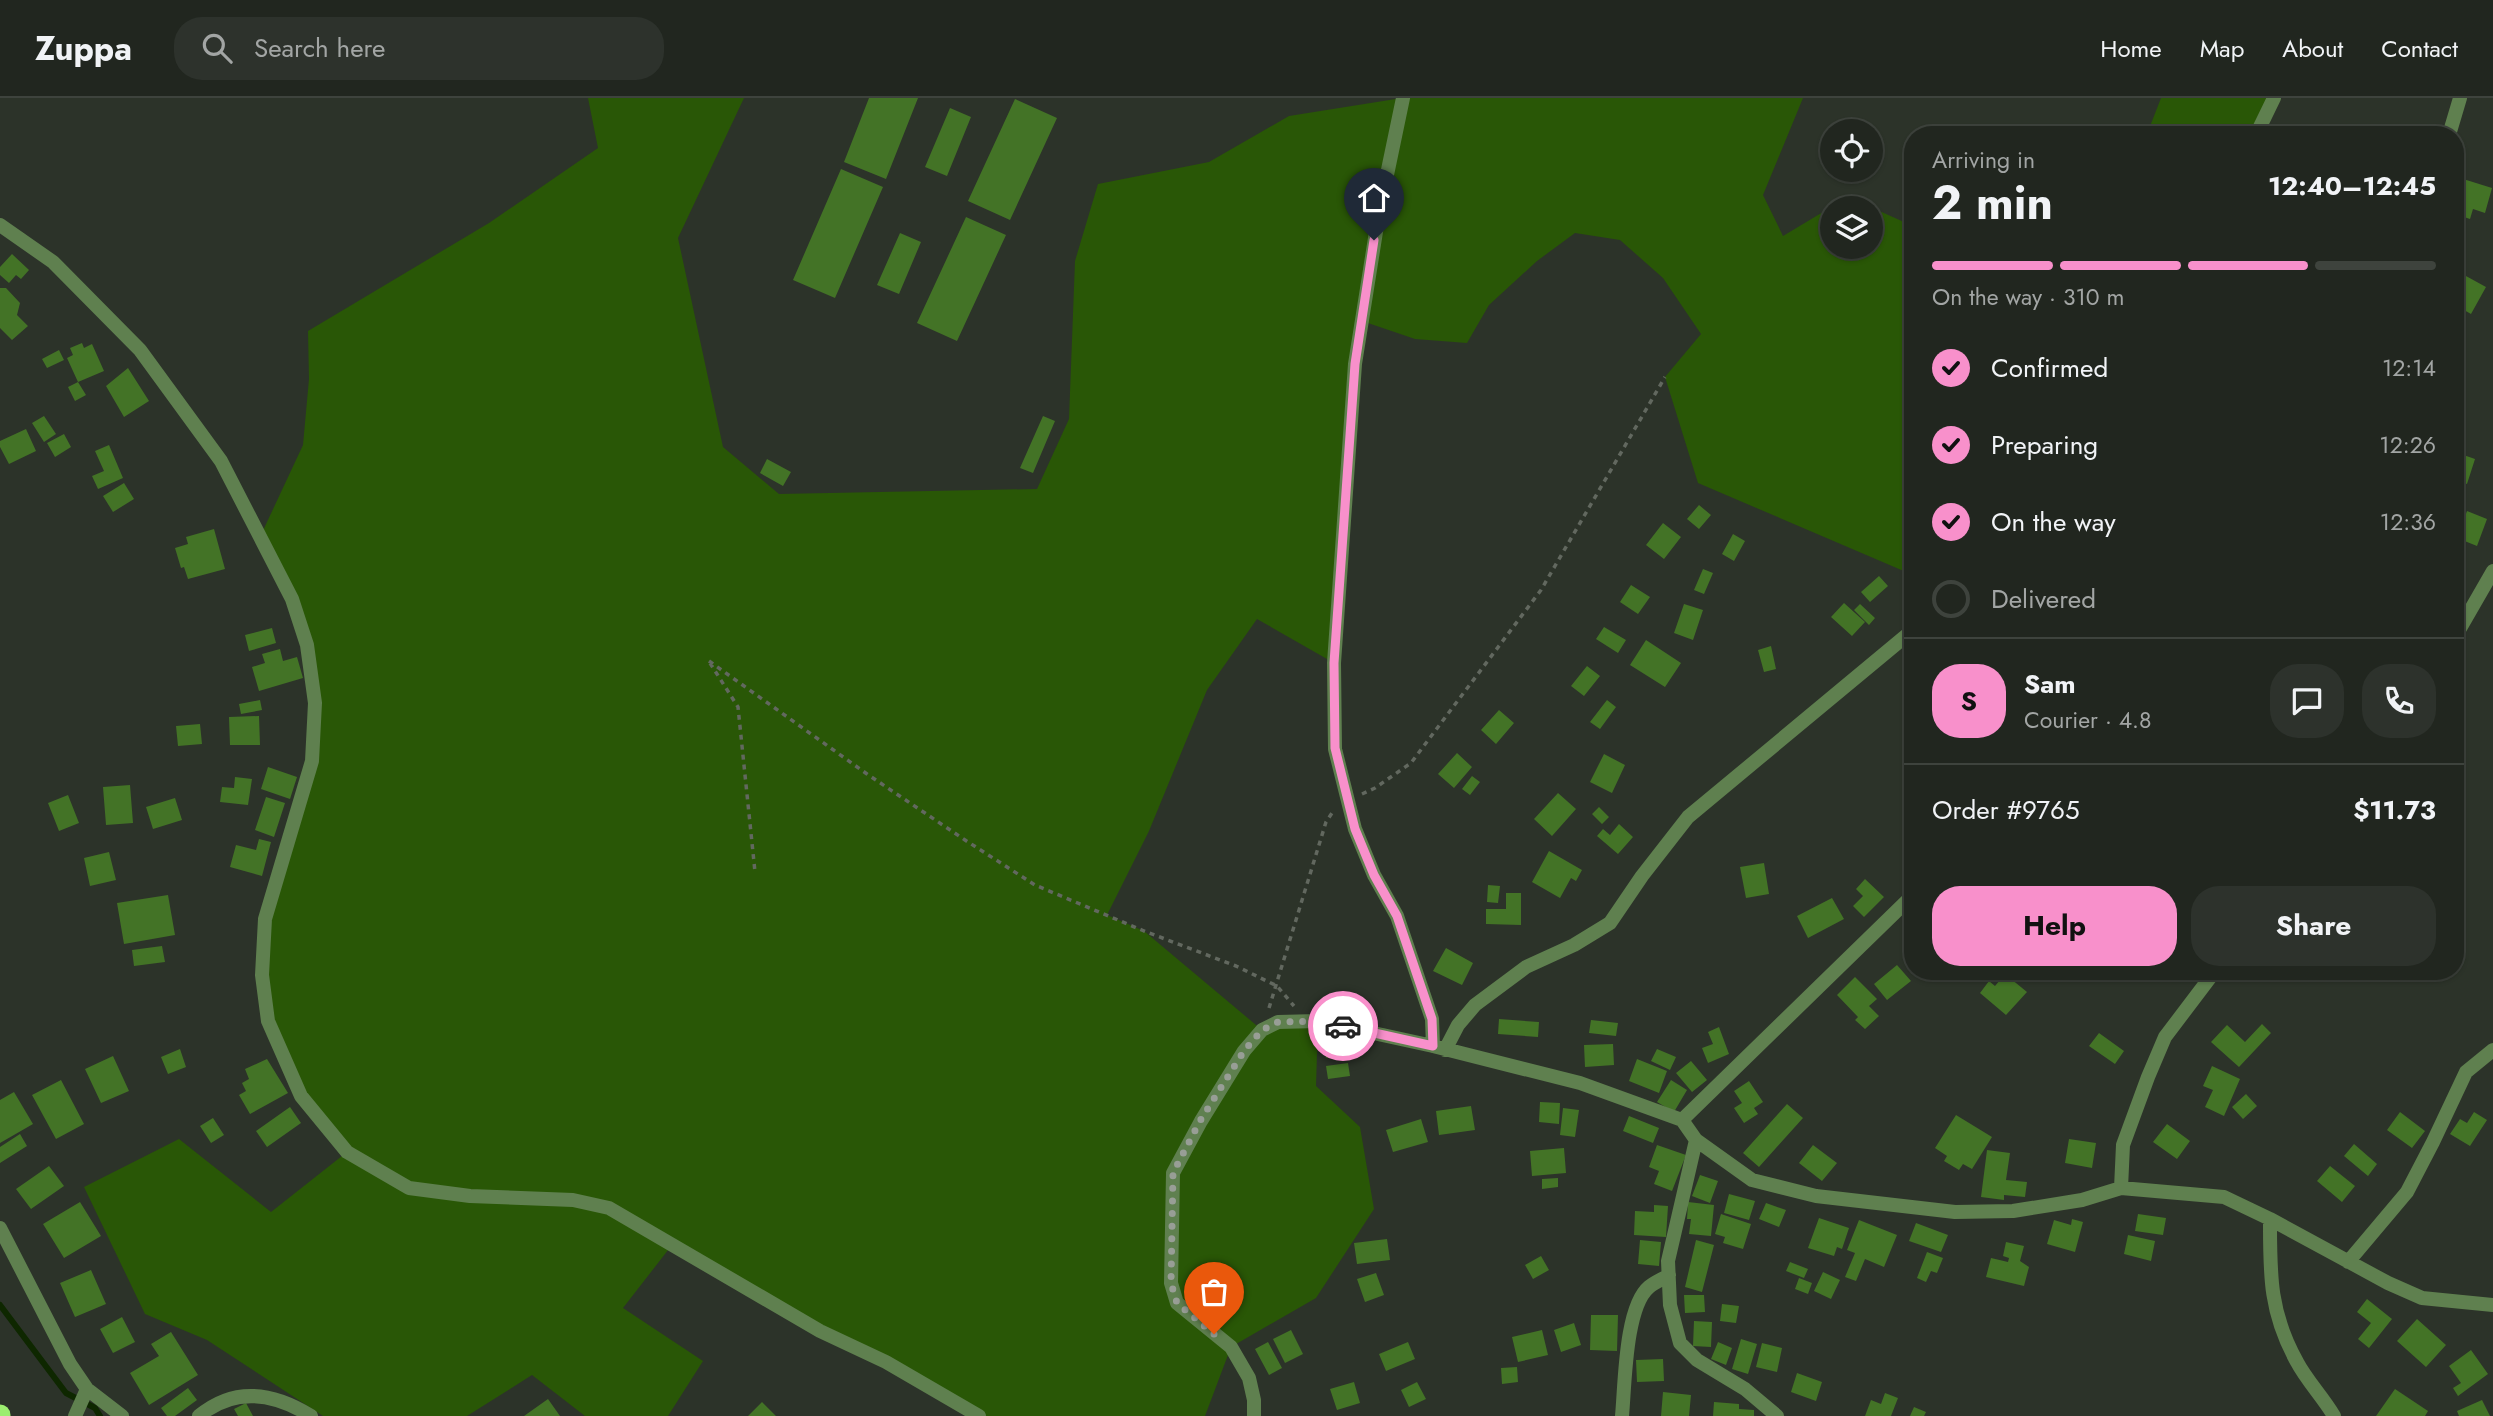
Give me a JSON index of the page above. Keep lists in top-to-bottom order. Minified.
{"page":{"header":"Zuppa","search":"Search here","nav":["Home","Map","About","Contact"],"heading":["2 min","Arriving in","12:40–12:45"],"panel":["Sam","Courier · 4.8","Order #9765","$11.73"],"bar":"On the way · 310 m","list":[["Confirmed","12:14"],["Preparing","12:26"],["On the way","12:36"],"Delivered"],"round":"S","buttons":["Help","Share"]}}
